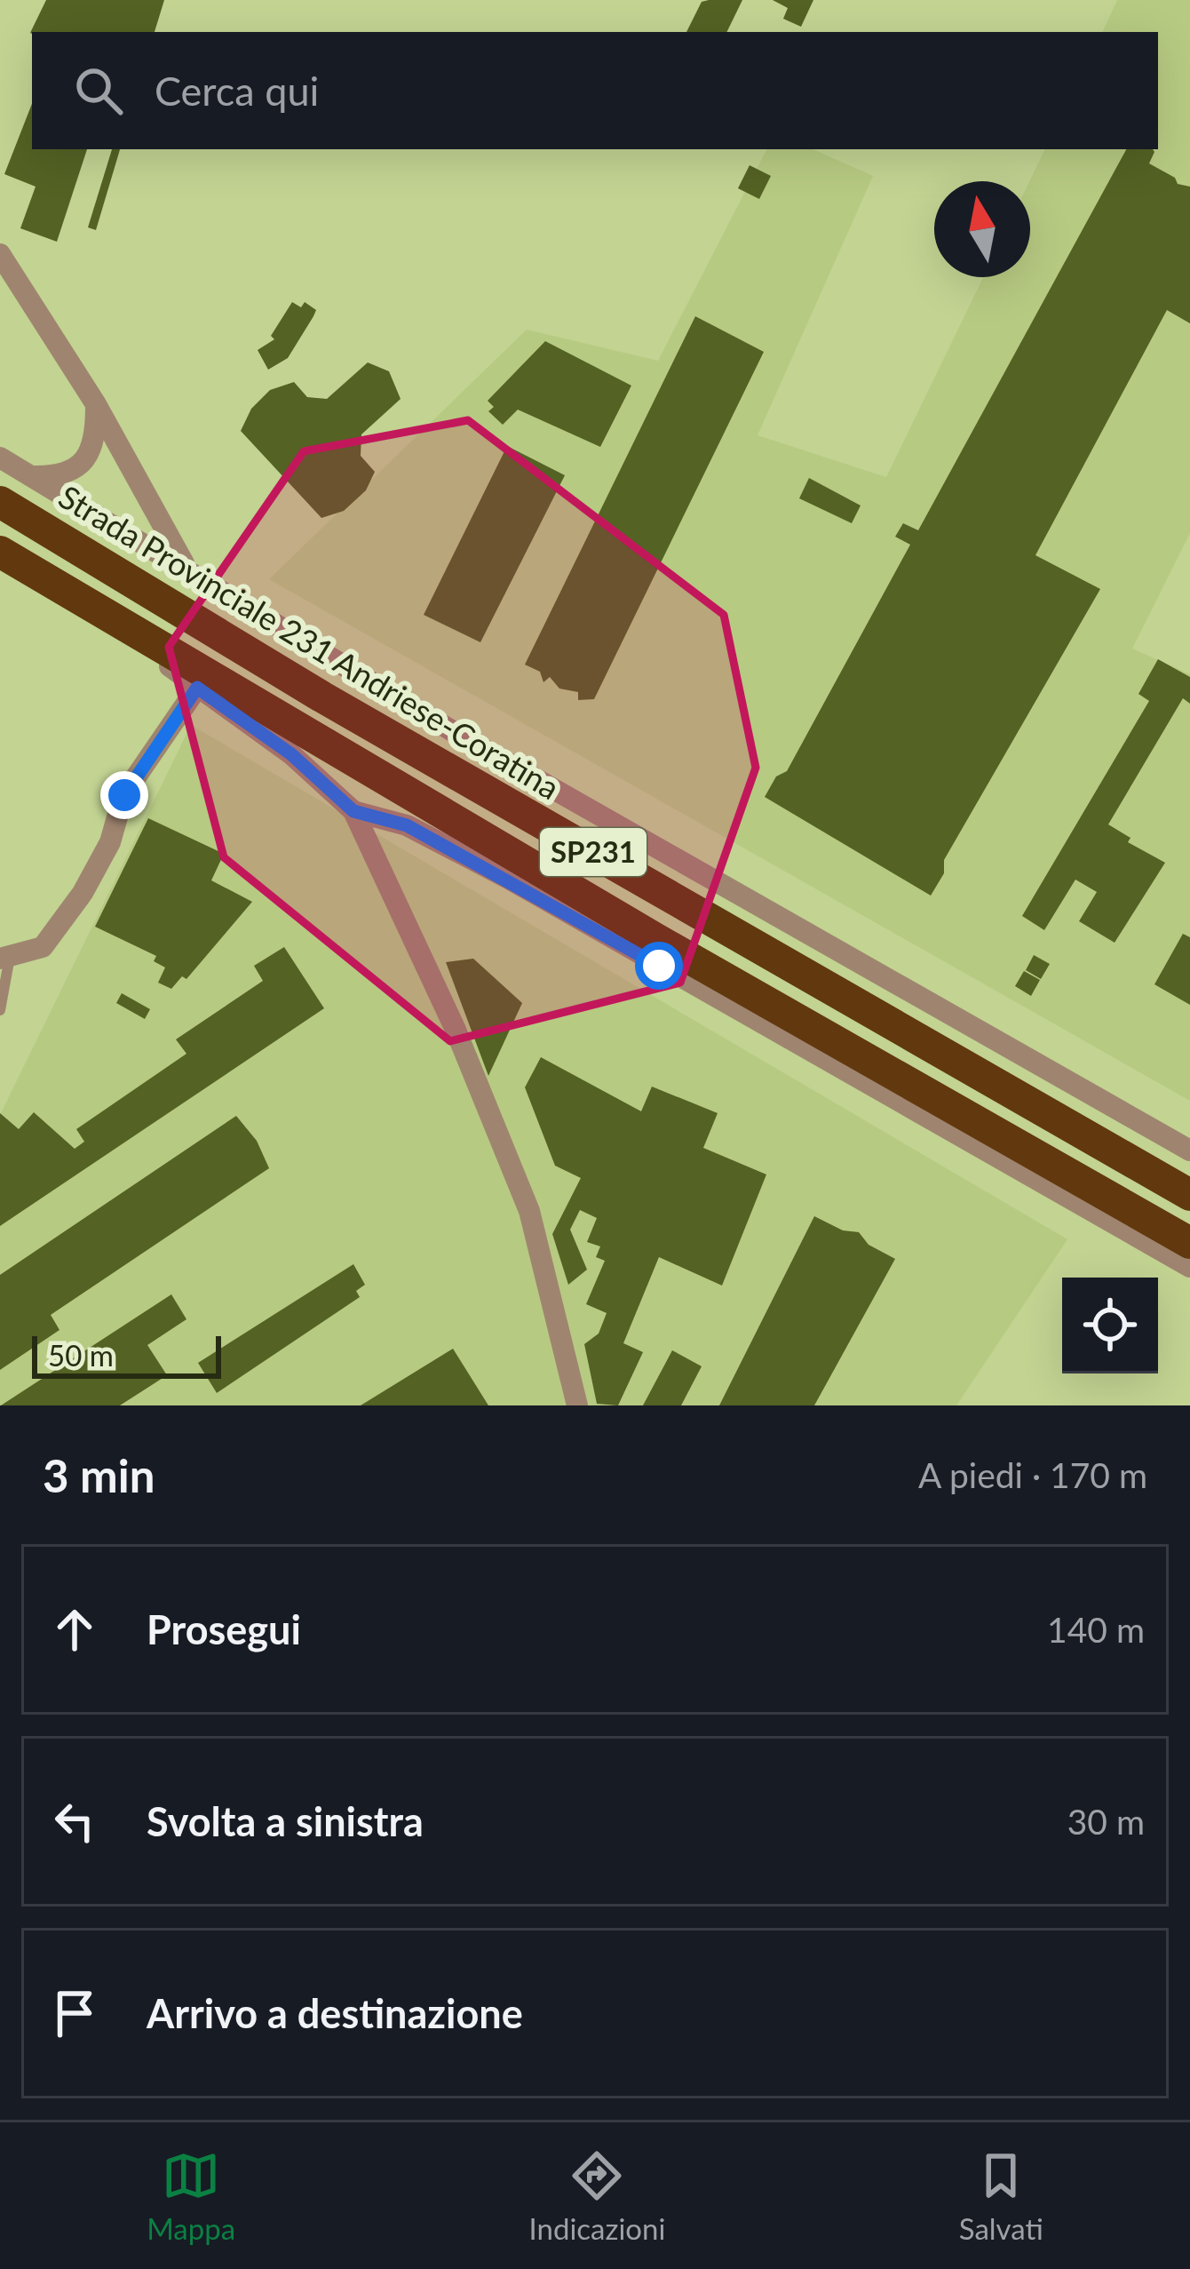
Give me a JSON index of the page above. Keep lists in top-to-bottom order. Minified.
{"streets":{"highway":["Strada Provinciale 231 Andriese-Coratina","SP231"]},"scale_bar":"50 m","north":"top","page":{"search":"Cerca qui","scale":"50 m","heading":["3 min","A piedi · 170 m"],"list":[["Prosegui","140 m"],["Svolta a sinistra","30 m"],"Arrivo a destinazione"],"nav":["Mappa","Indicazioni","Salvati"]}}
